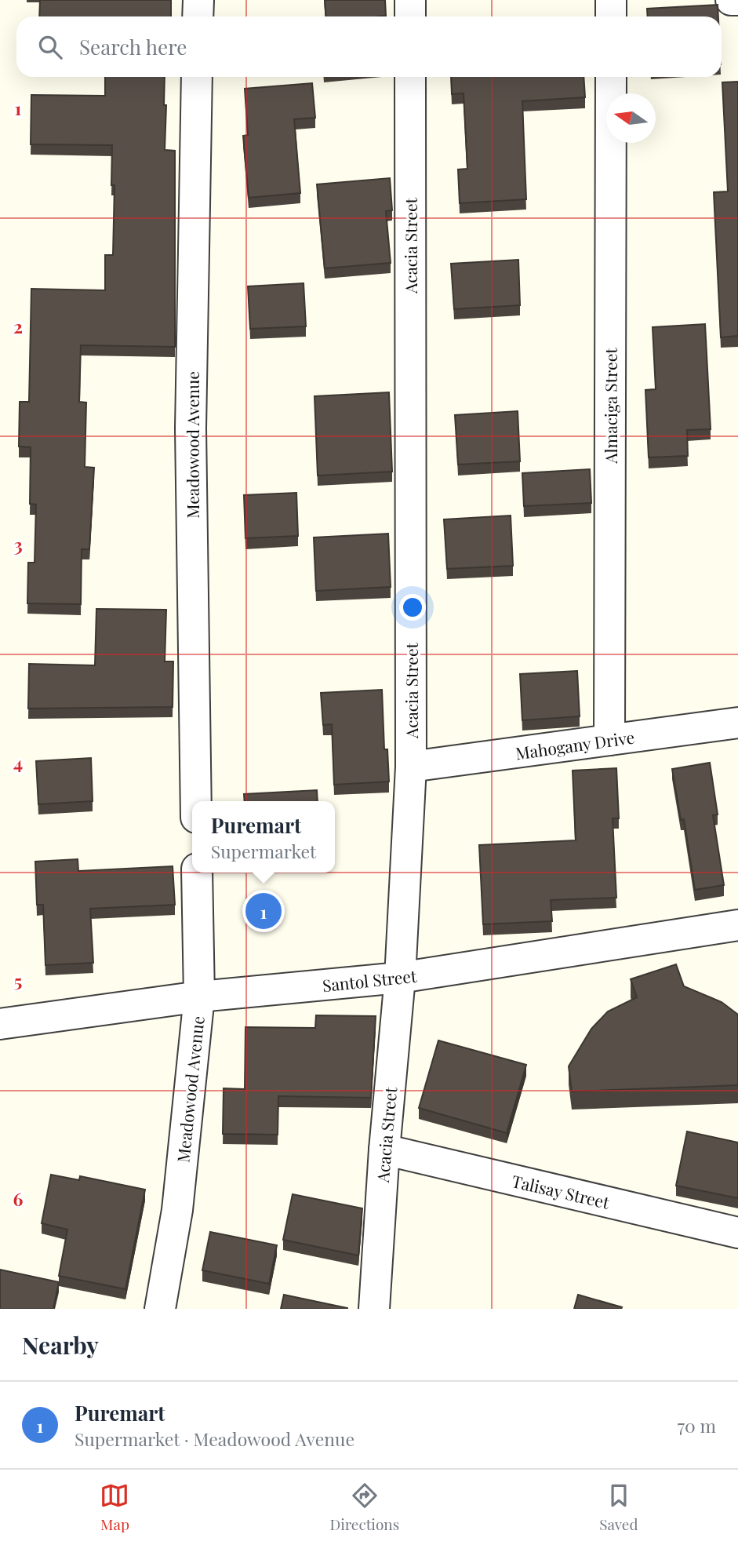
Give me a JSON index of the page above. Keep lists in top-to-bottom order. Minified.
{"streets":{"street":["Acacia Street","Almaciga Street","Meadowood Avenue","Mahogany Drive","Santol Street","Talisay Street"]},"crossings":[["Acacia Street","Mahogany Drive"],["Acacia Street","Santol Street"],["Acacia Street","Talisay Street"],["Almaciga Street","Mahogany Drive"],["Meadowood Avenue","Santol Street"]],"north":"left","page":{"search":"Search here","popup":["Puremart","Supermarket"],"pins":"1","heading":"Nearby","list":[{"mark":"1","name":"Puremart","note":"Supermarket · Meadowood Avenue","value":"70 m"}],"nav":["Map","Directions","Saved"]},"grid":{"rows":["1","2","3","4","5","6"]}}
